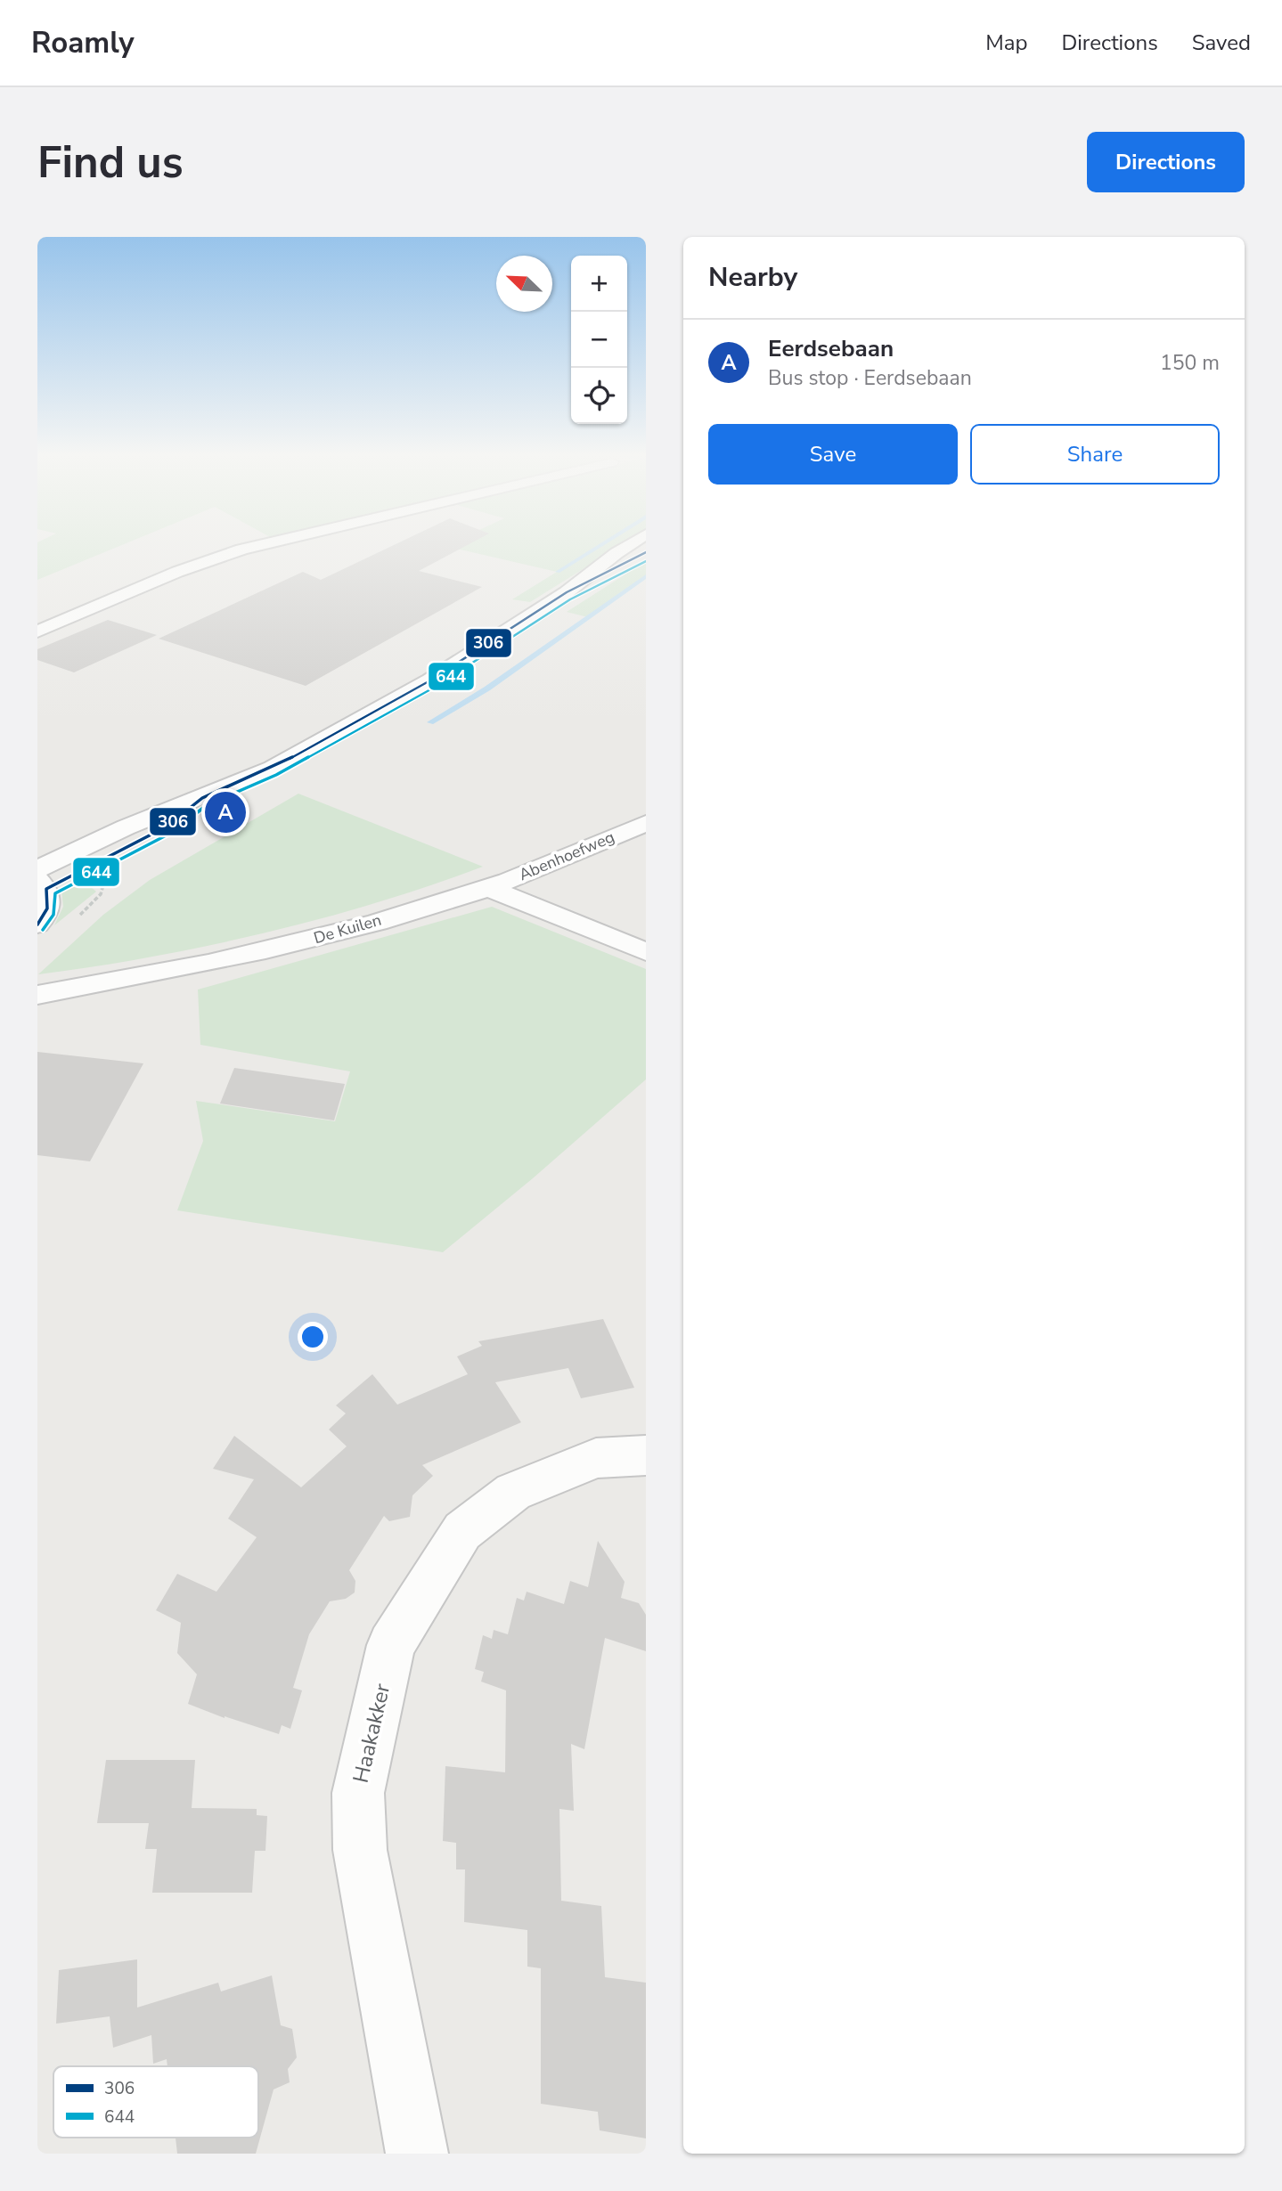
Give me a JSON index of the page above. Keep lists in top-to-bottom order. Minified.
{"streets":{"street":["Abenhoefweg","De Kuilen","Haakakker"]},"crossings":[["Abenhoefweg","De Kuilen"]],"lines":["transit line 306","transit line 644"],"legend":["306","644"],"north":"top left","page":{"header":"Roamly","nav":["Map","Directions","Saved"],"buttons":["Directions",["Save","Share"]],"title":"Find us","heading":"Nearby","map_buttons":["+","−"],"list":[{"mark":"A","name":"Eerdsebaan","note":"Bus stop · Eerdsebaan","value":"150 m"}],"pins":"A"}}
